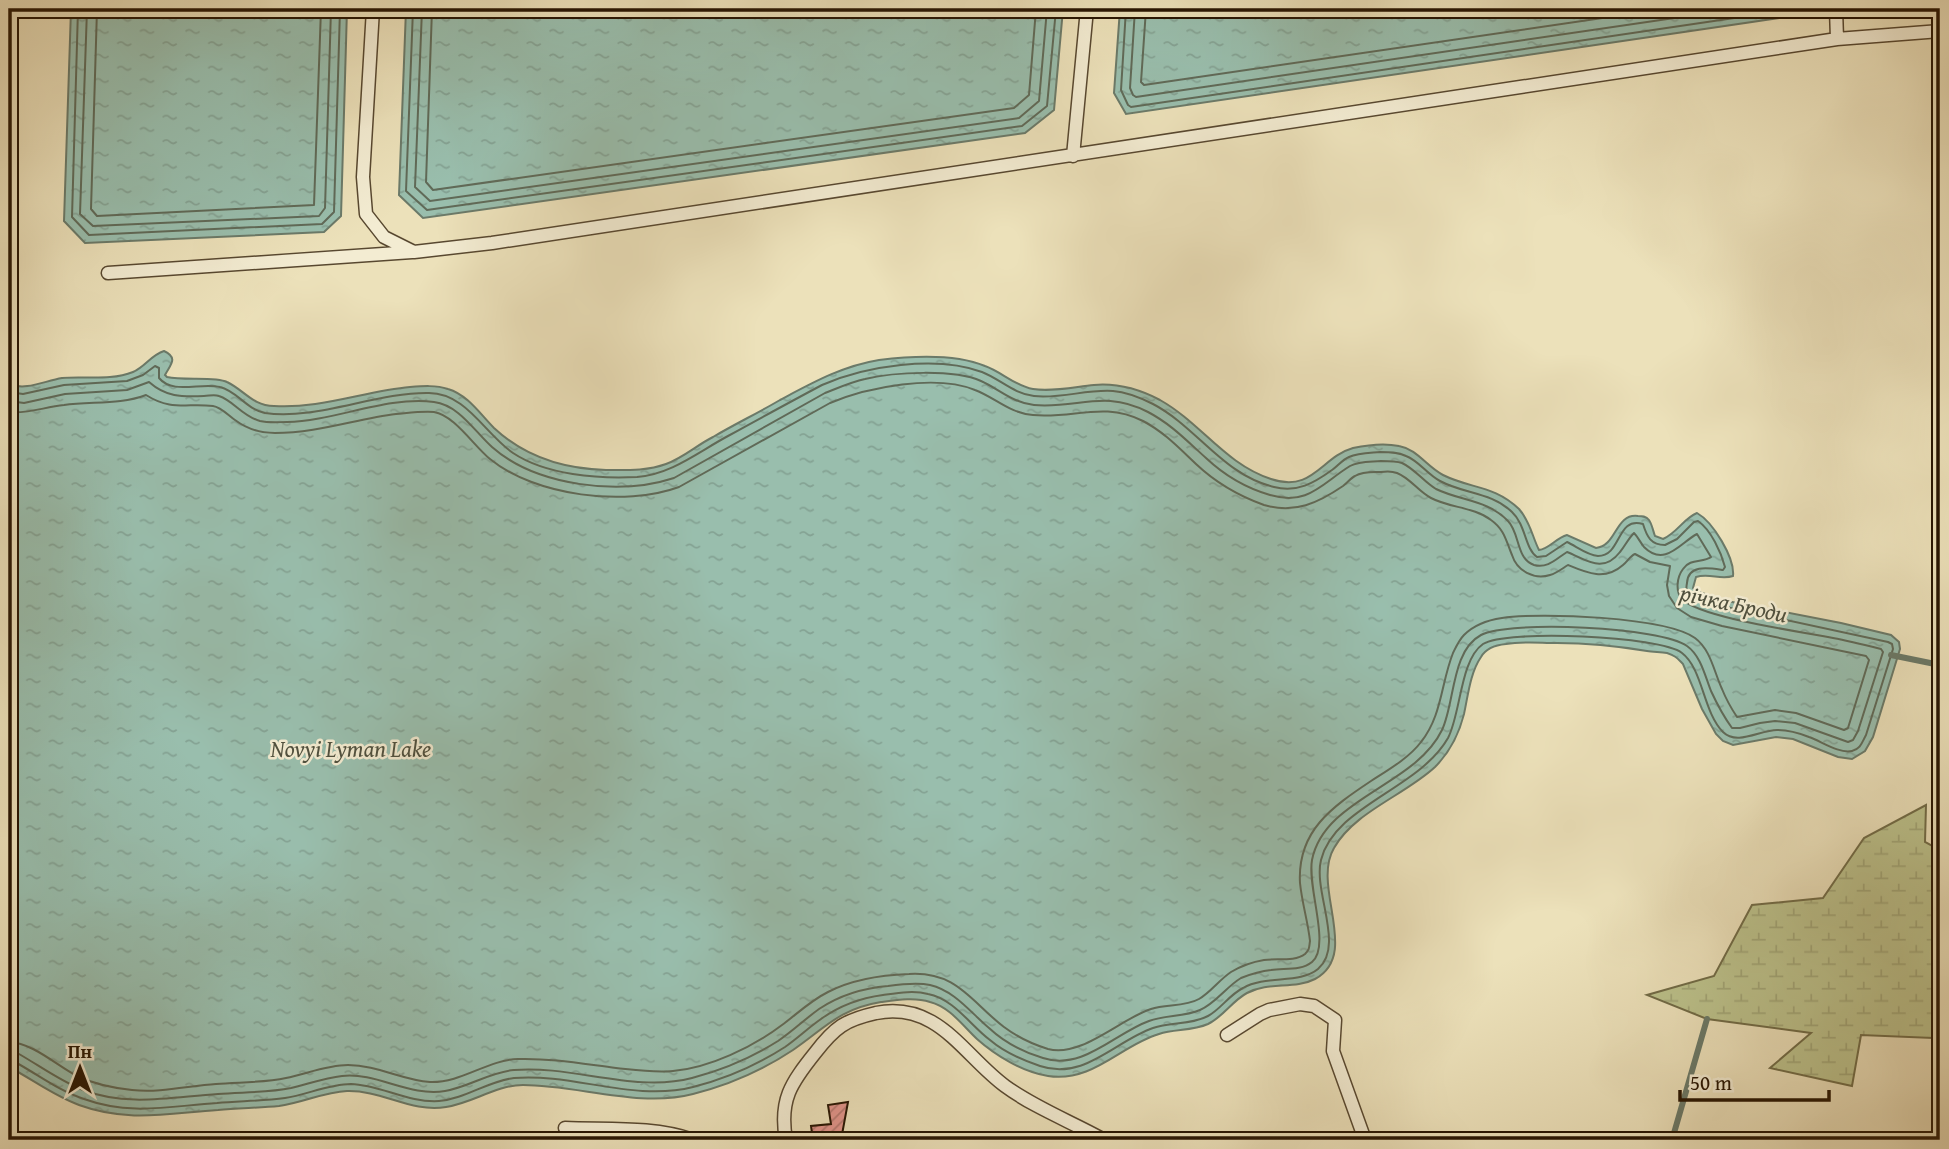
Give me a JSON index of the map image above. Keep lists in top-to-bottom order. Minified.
{"water":["річка Броди","Novyi Lyman Lake"],"scale_bar":"50 m","north":"top"}
